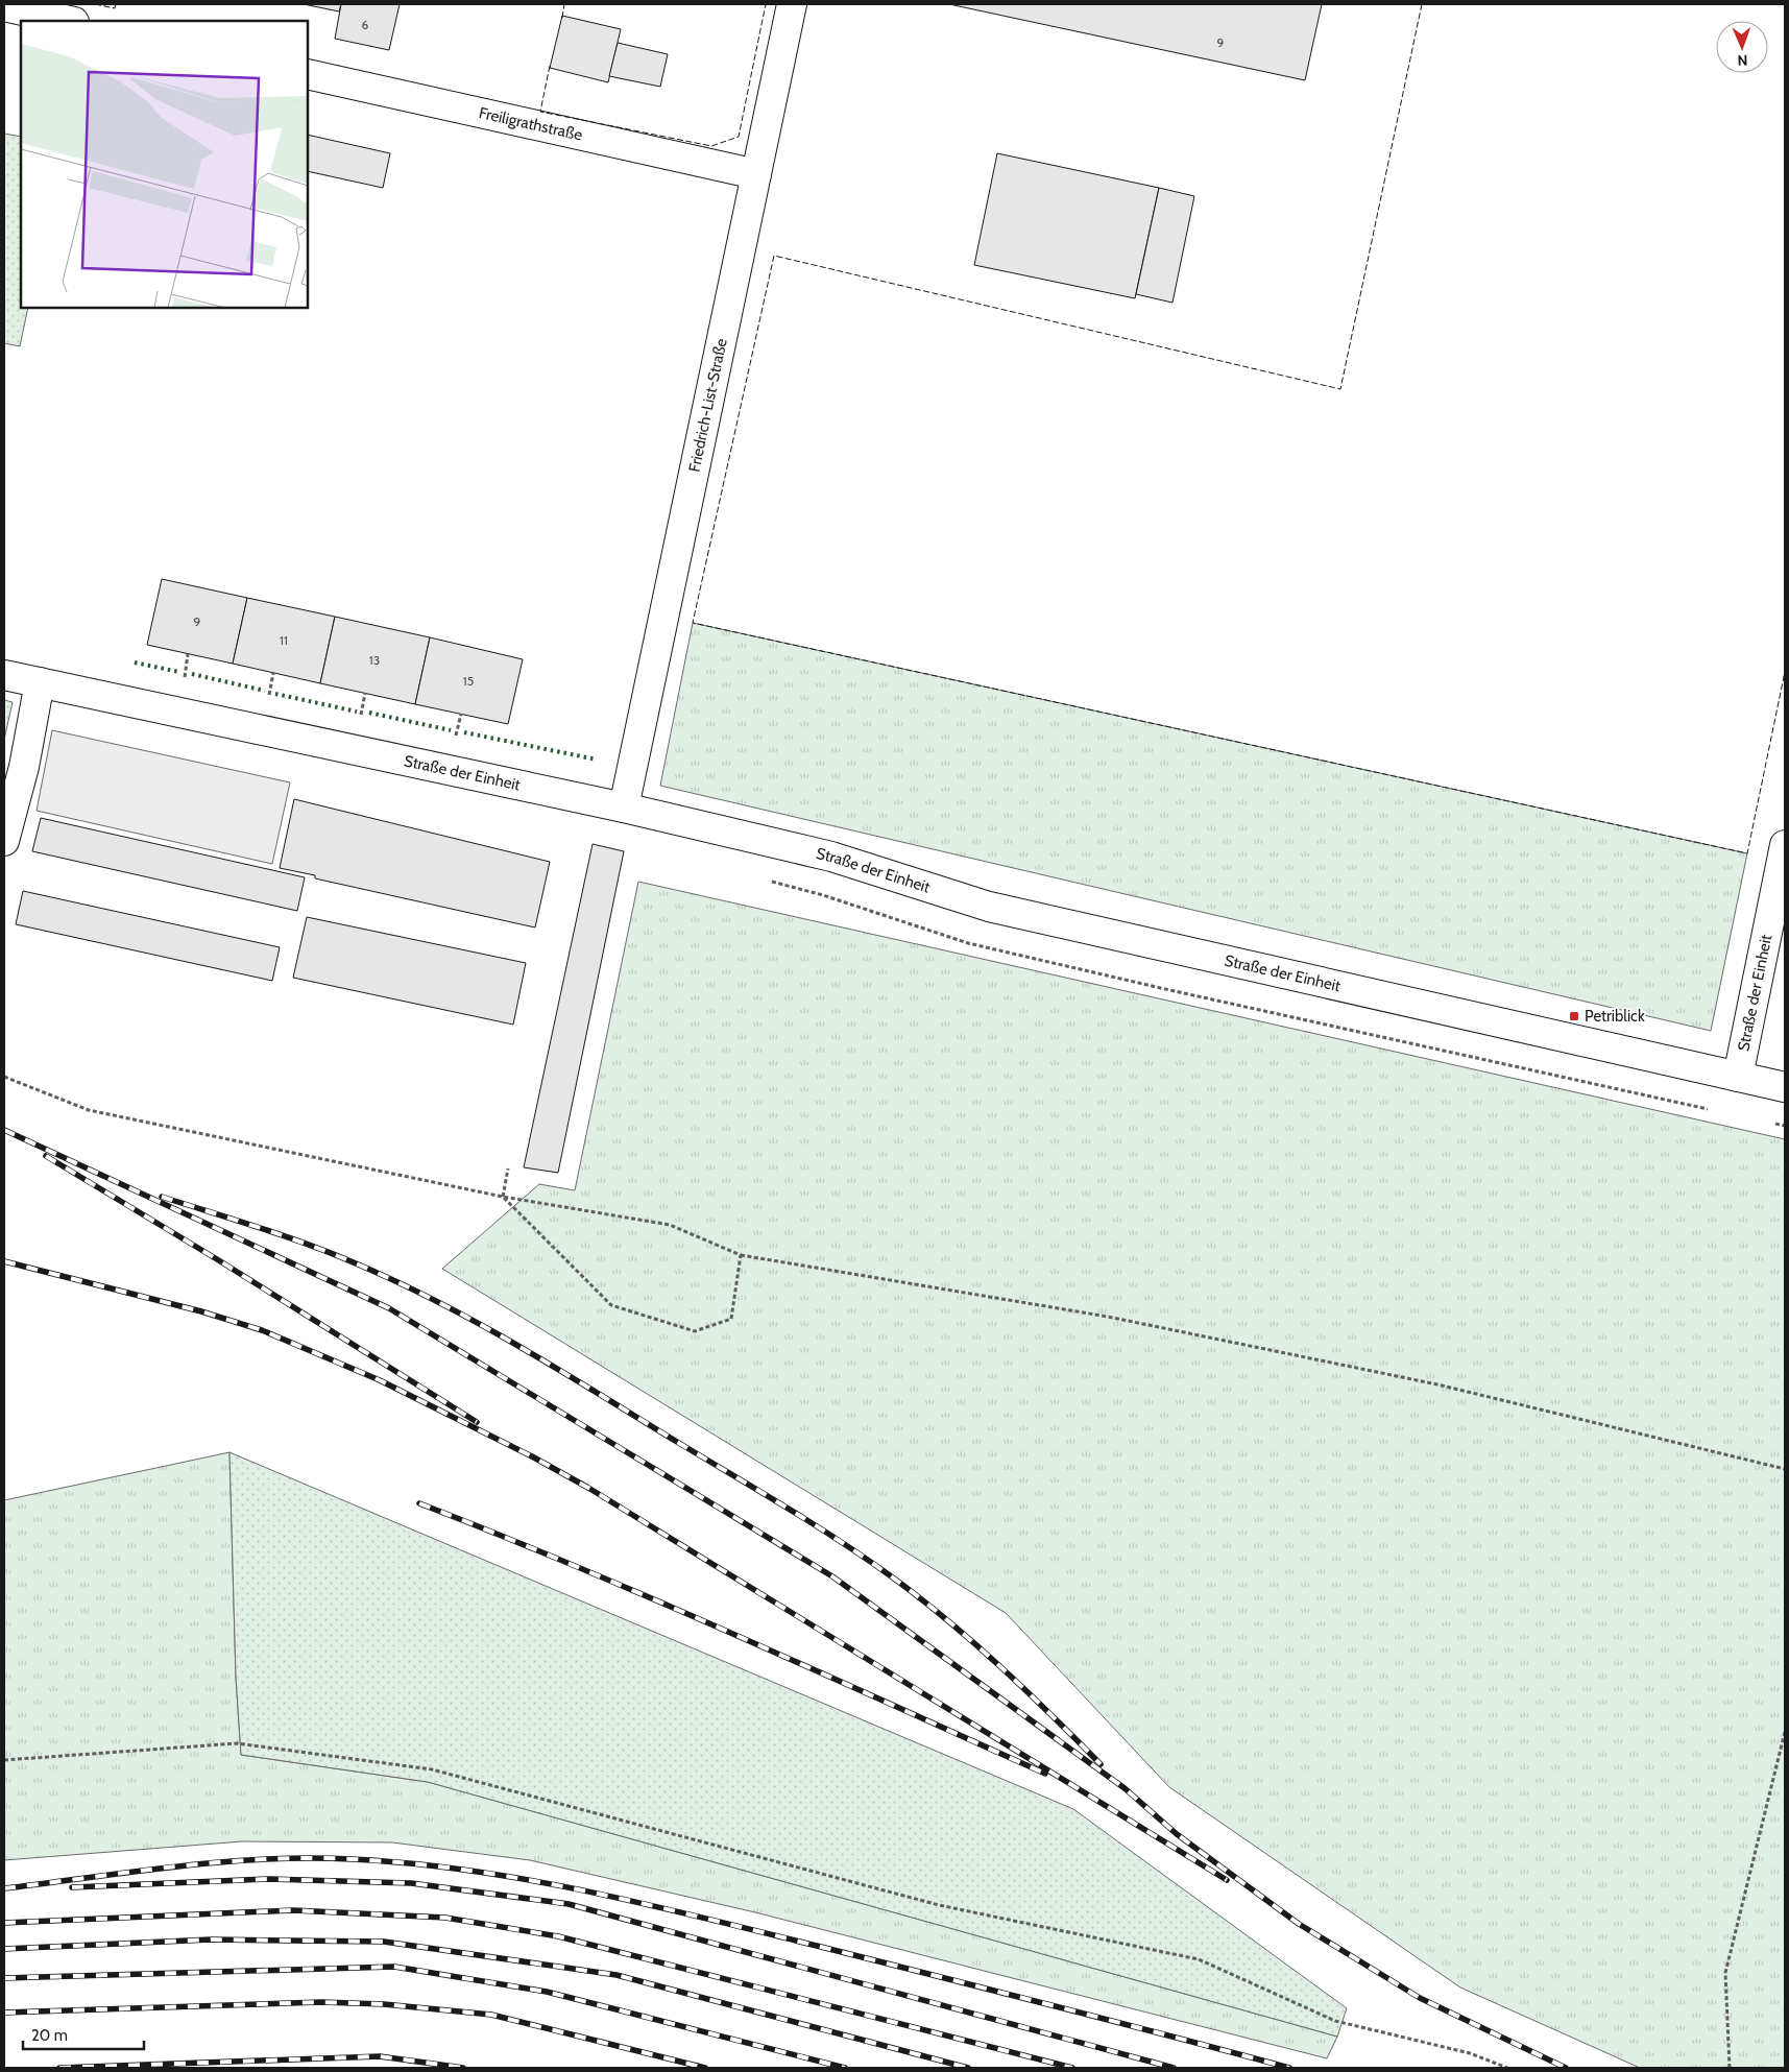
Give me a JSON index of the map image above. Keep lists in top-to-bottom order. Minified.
{"streets":{"street":["Freiligrathstraße","Friedrich-List-Straße","Straße der Einheit"]},"crossings":[["Freiligrathstraße","Friedrich-List-Straße"],["Friedrich-List-Straße","Straße der Einheit"]],"places":{"transit":["Petriblick"]},"house_numbers":["6","9","9","11","13","15"],"scale_bar":"20 m","north":"bottom"}
